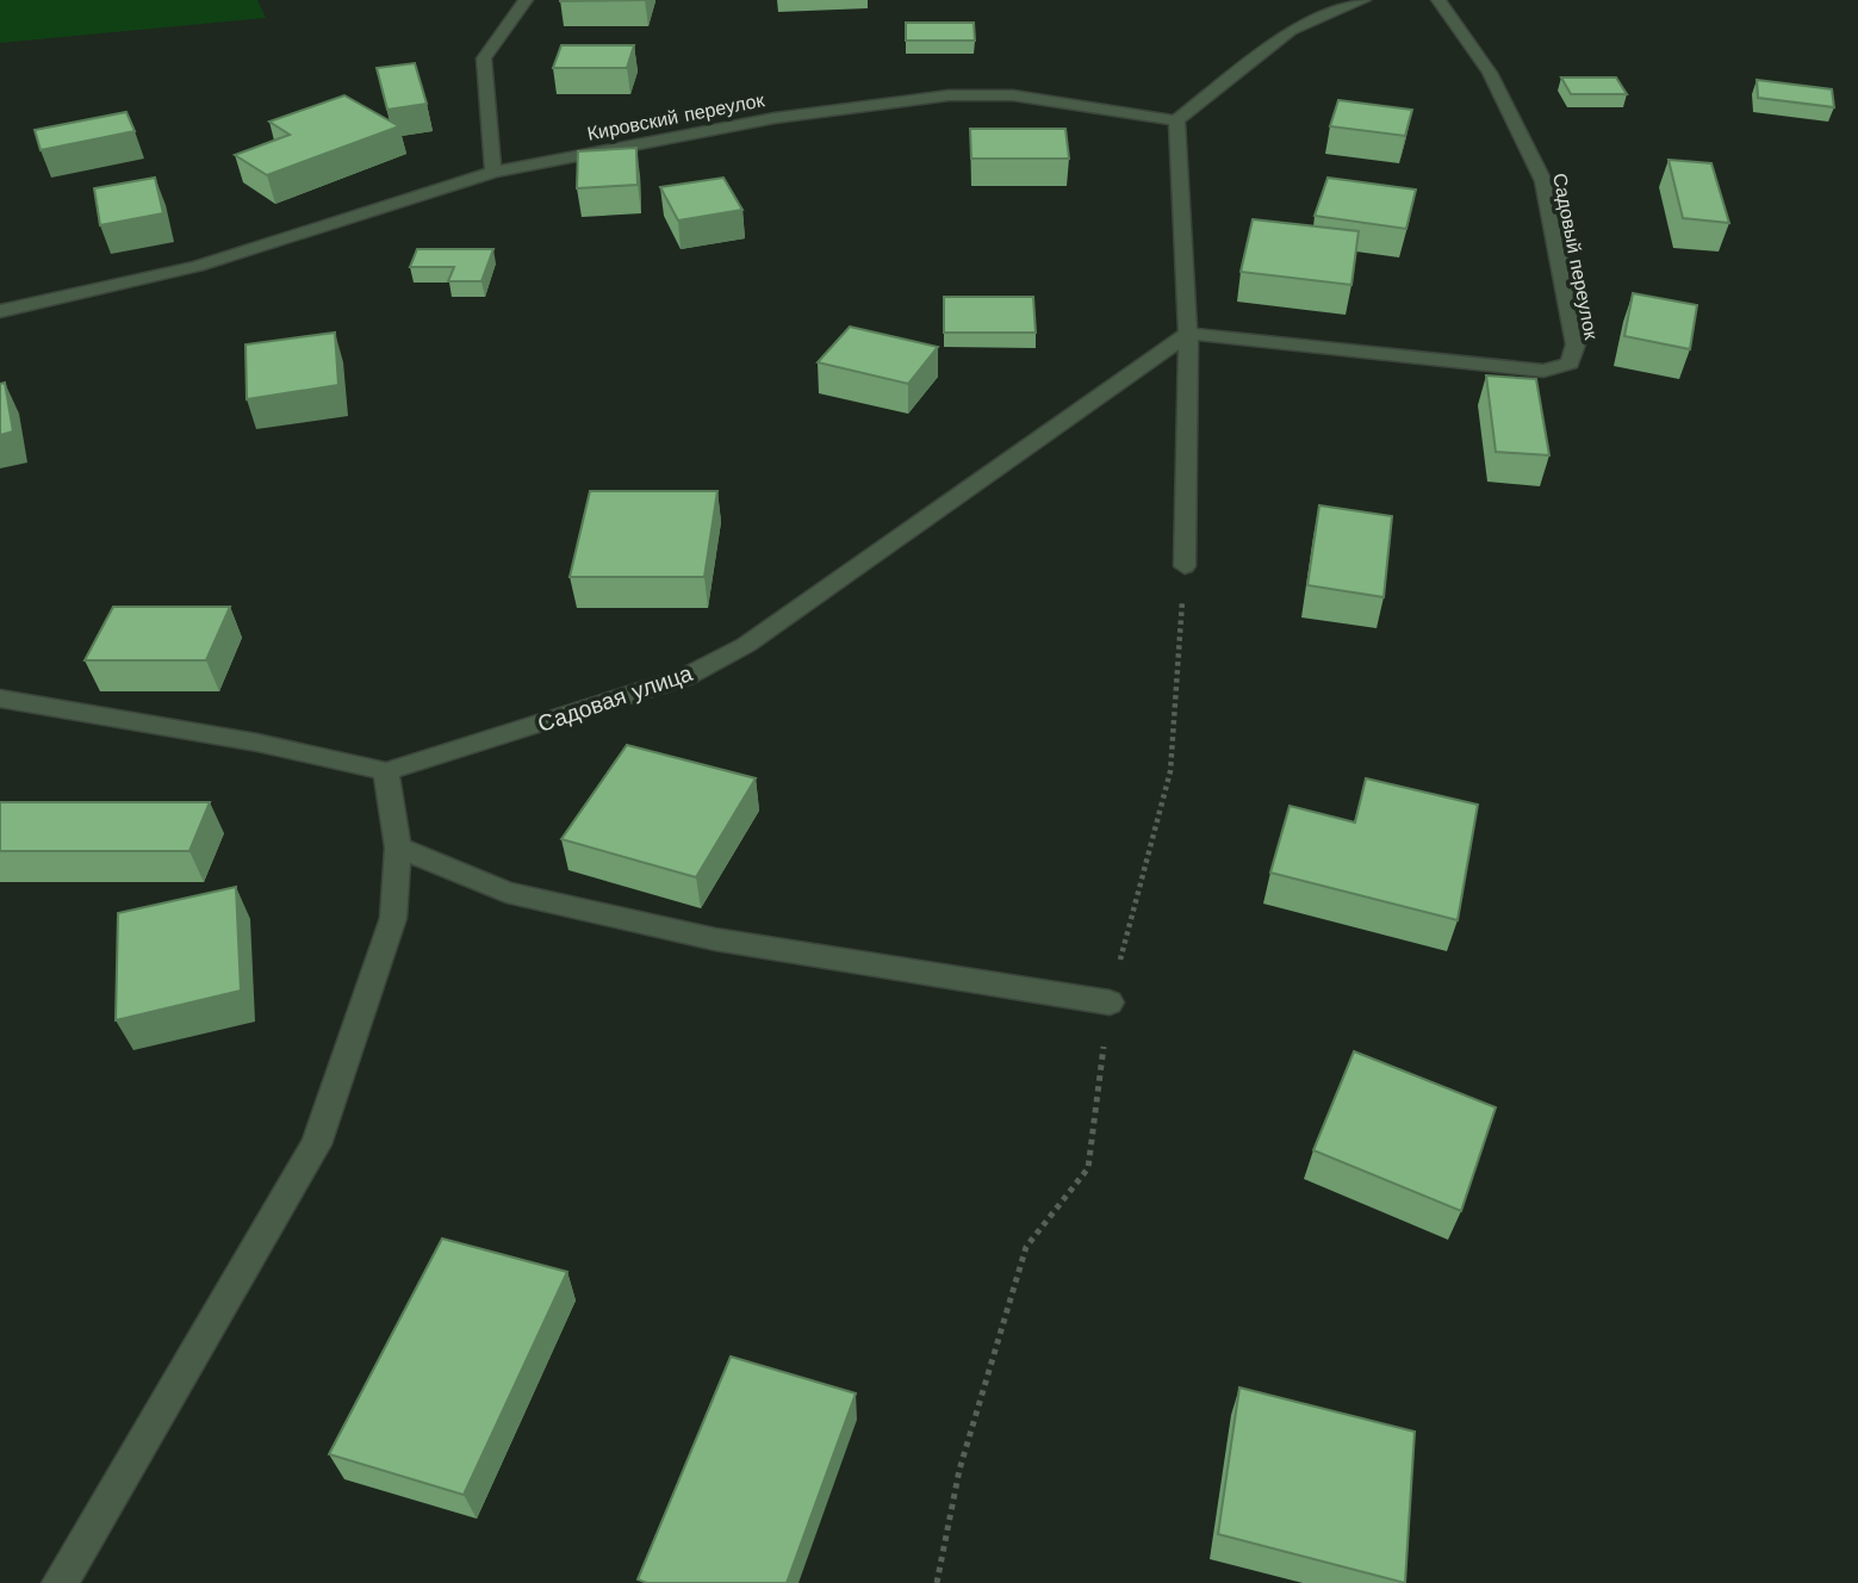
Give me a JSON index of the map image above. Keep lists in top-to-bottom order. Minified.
{"streets":{"street":["Кировский переулок","Садовый переулок","Садовая улица"]},"crossings":[["Садовый переулок","Садовая улица"]]}
